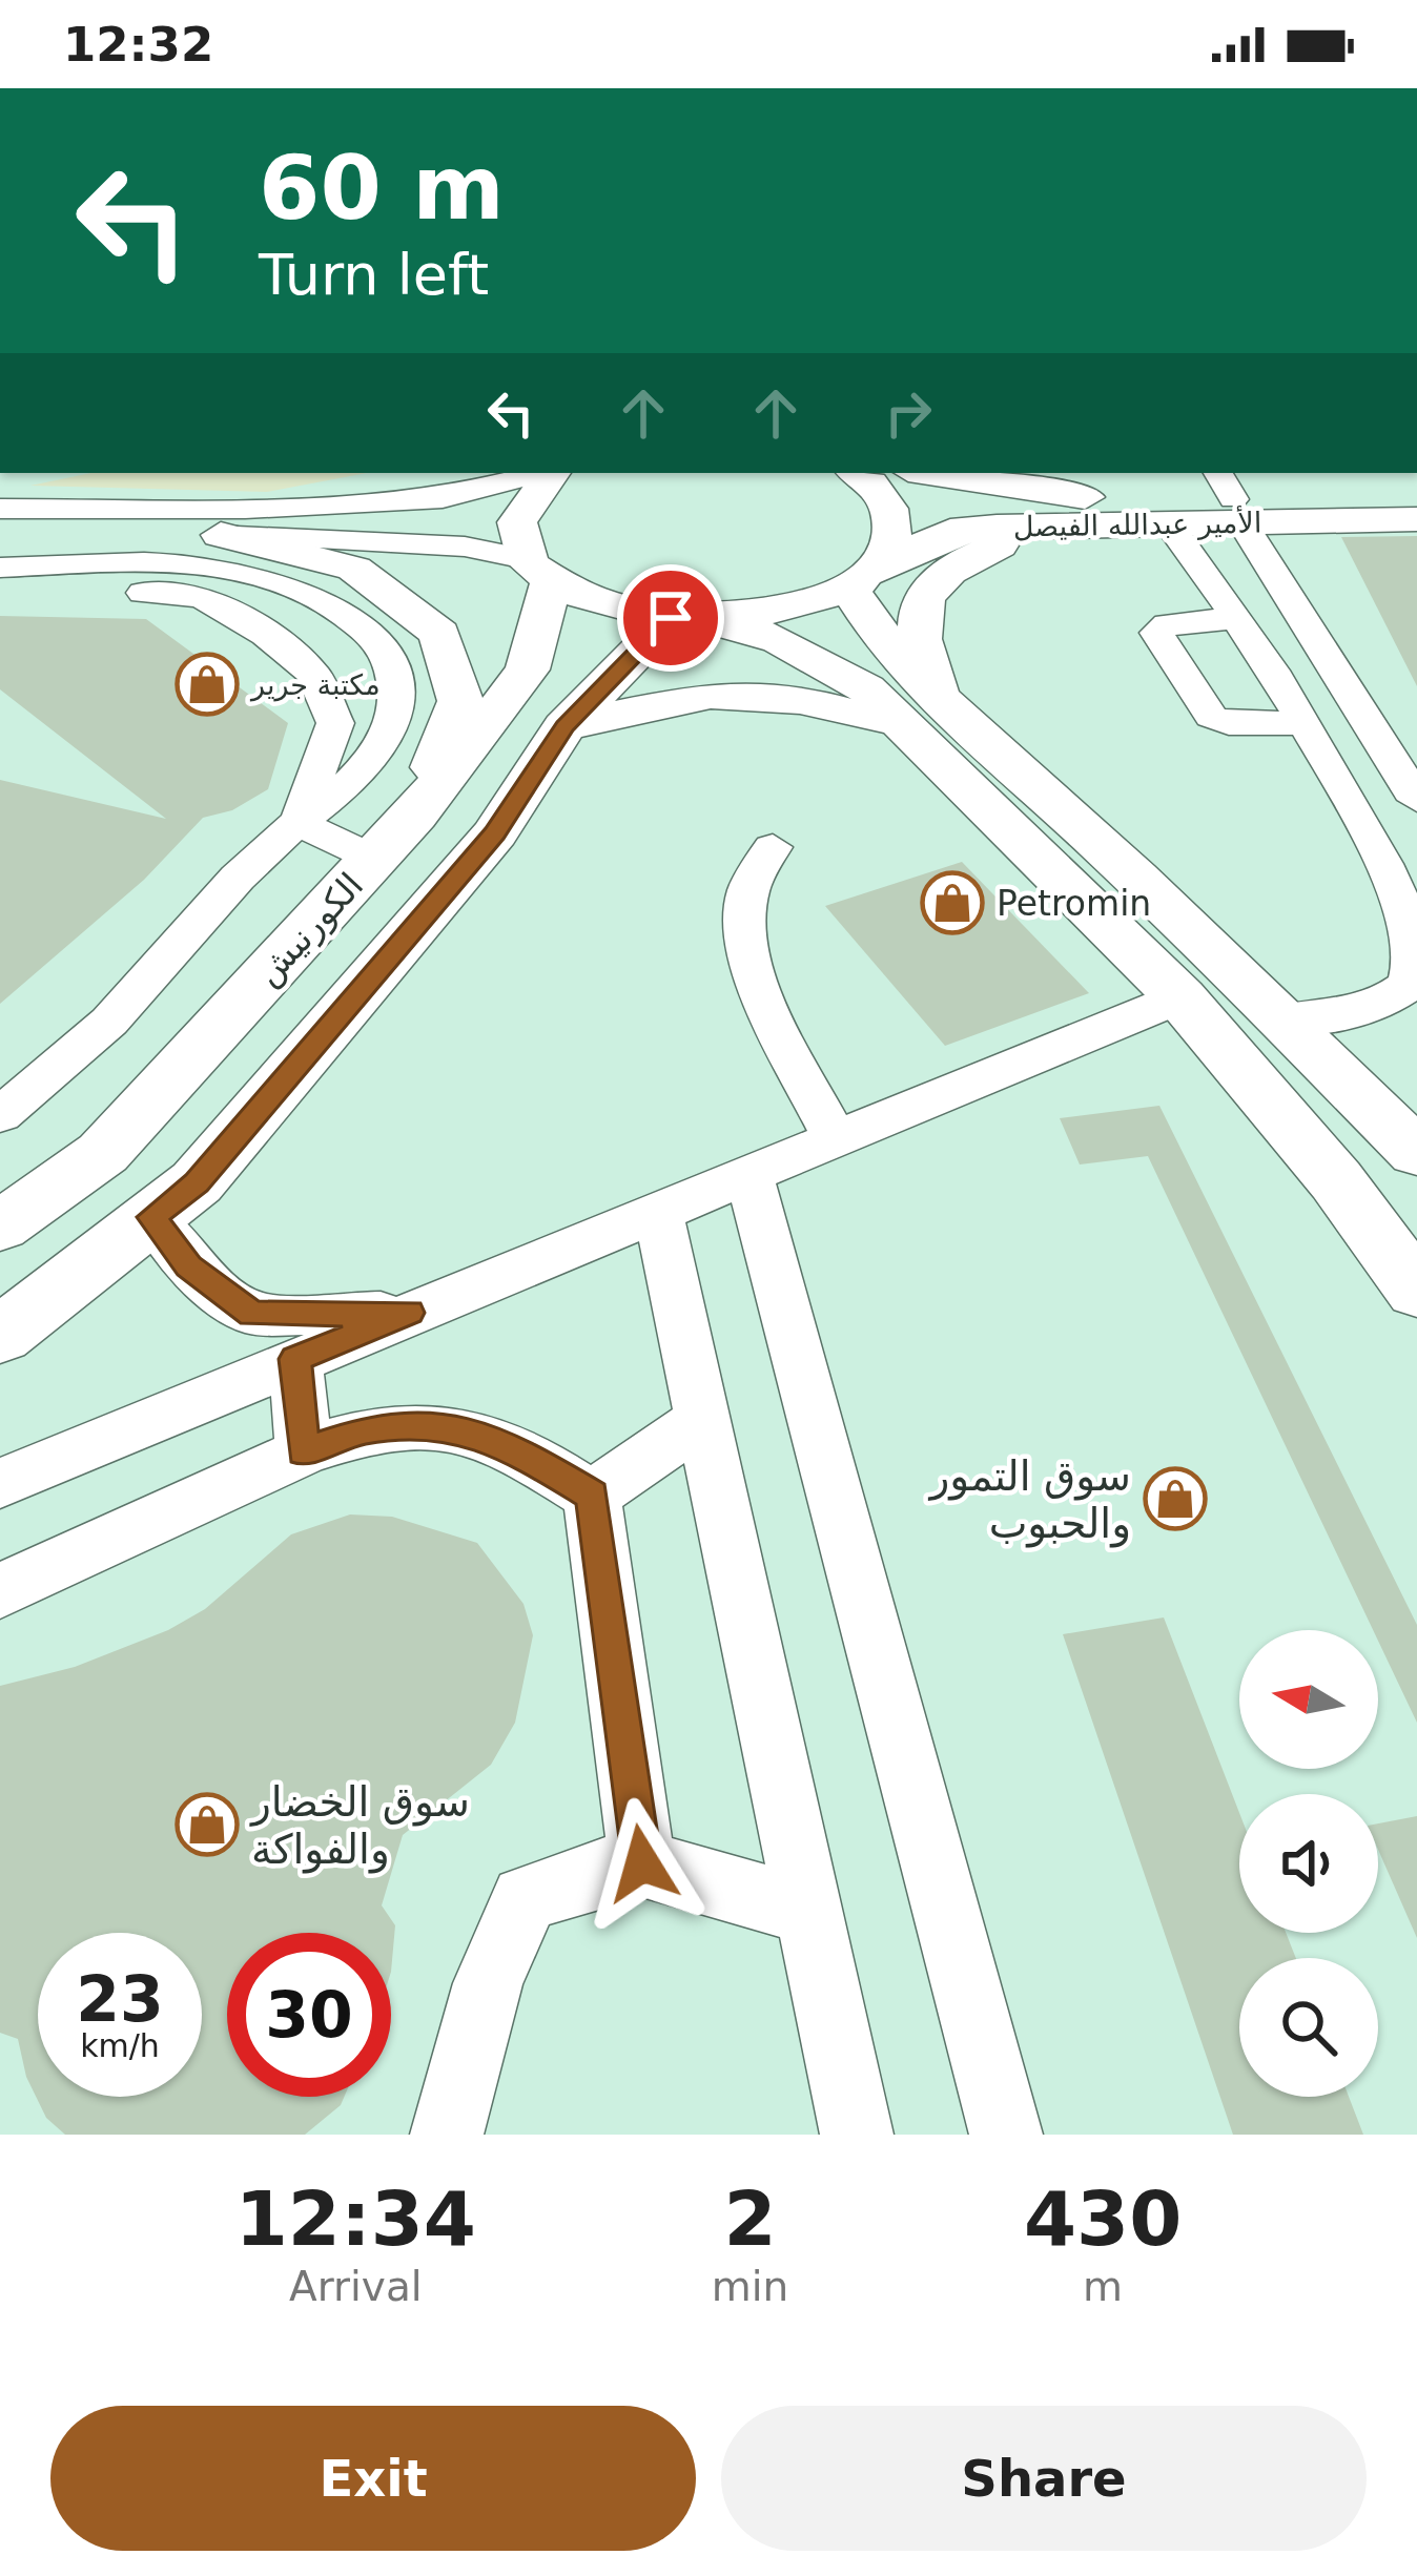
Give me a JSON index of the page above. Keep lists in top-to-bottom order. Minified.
{"streets":{"main road":["الأمير عبدالله الفيصل","الكورنيش"]},"places":{"shop":["مكتبة جرير","Petromin","سوق التمور والحبوب","سوق الخضار والفواكة"]},"north":"left","page":{"status":"12:32","turn":["60 m","Turn left"],"speed":"23 km/h","limit":"30","eta":["12:34","Arrival","2","min","430","m"],"buttons":["Exit","Share"]}}
